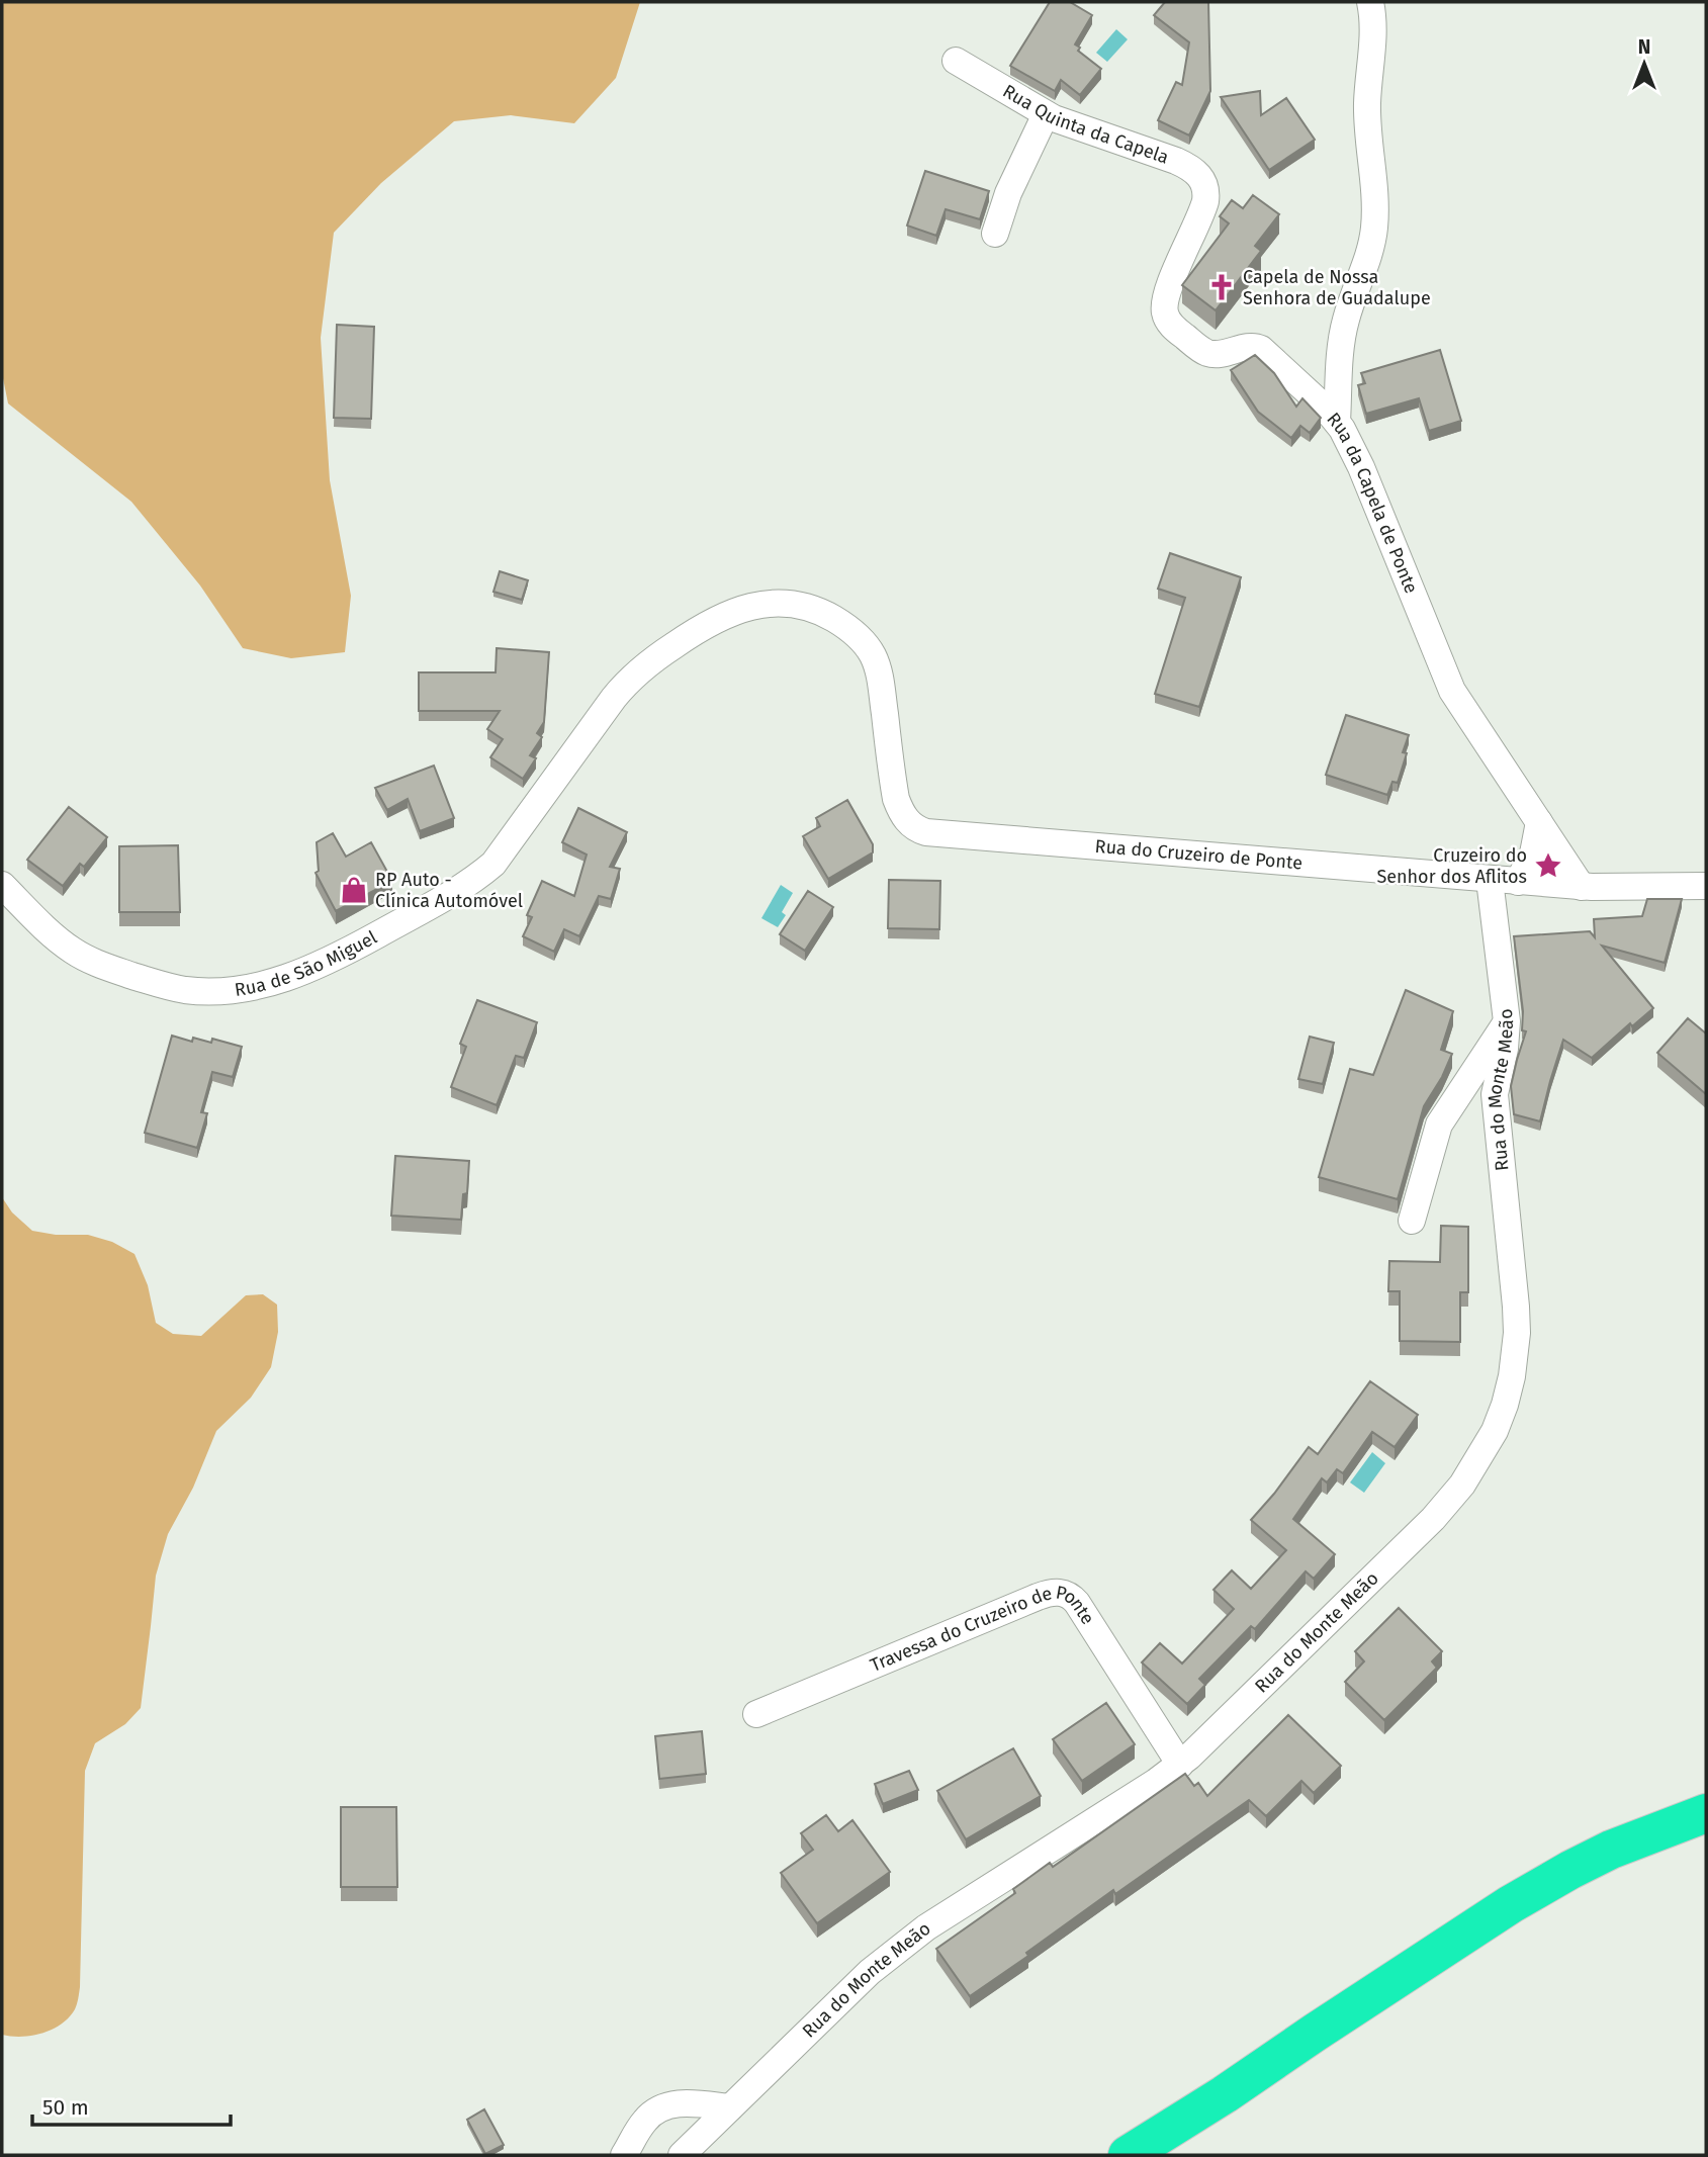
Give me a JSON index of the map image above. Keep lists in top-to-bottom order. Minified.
{"streets":{"street":["Rua Quinta da Capela","Rua da Capela de Ponte","Rua do Cruzeiro de Ponte","Rua de São Miguel","Rua do Monte Meão","Travessa do Cruzeiro de Ponte"]},"crossings":[["Rua Quinta da Capela","Rua da Capela de Ponte"],["Rua da Capela de Ponte","Rua do Cruzeiro de Ponte"],["Rua do Cruzeiro de Ponte","Rua de São Miguel"],["Rua do Cruzeiro de Ponte","Rua do Monte Meão"],["Rua do Monte Meão","Travessa do Cruzeiro de Ponte"]],"places":{"church":["Capela de Nossa Senhora de Guadalupe"],"place":["Cruzeiro do Senhor dos Aflitos"],"shop":["RP Auto - Clínica Automóvel"]},"scale_bar":"50 m","north":"top"}
